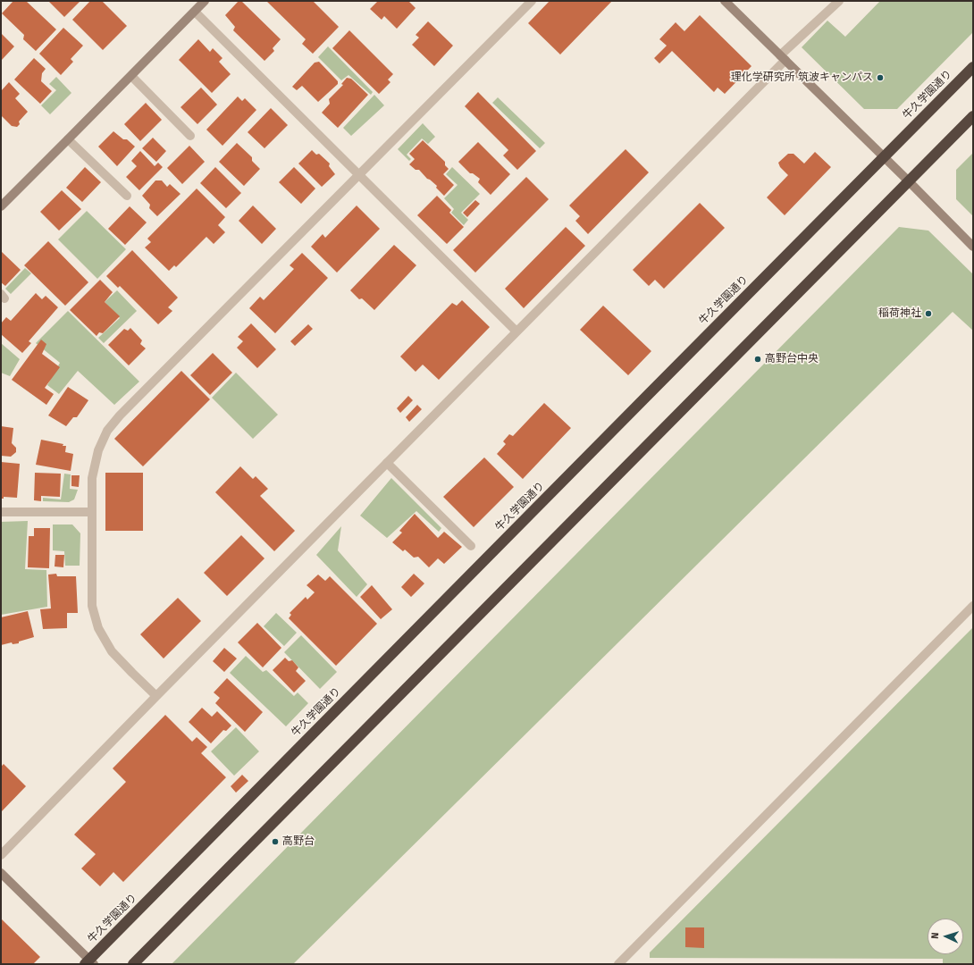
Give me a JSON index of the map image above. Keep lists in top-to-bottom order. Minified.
{"streets":{"highway":["牛久学園通り"]},"places":["理化学研究所 筑波キャンパス","稲荷神社","高野台中央","高野台"],"north":"left"}
